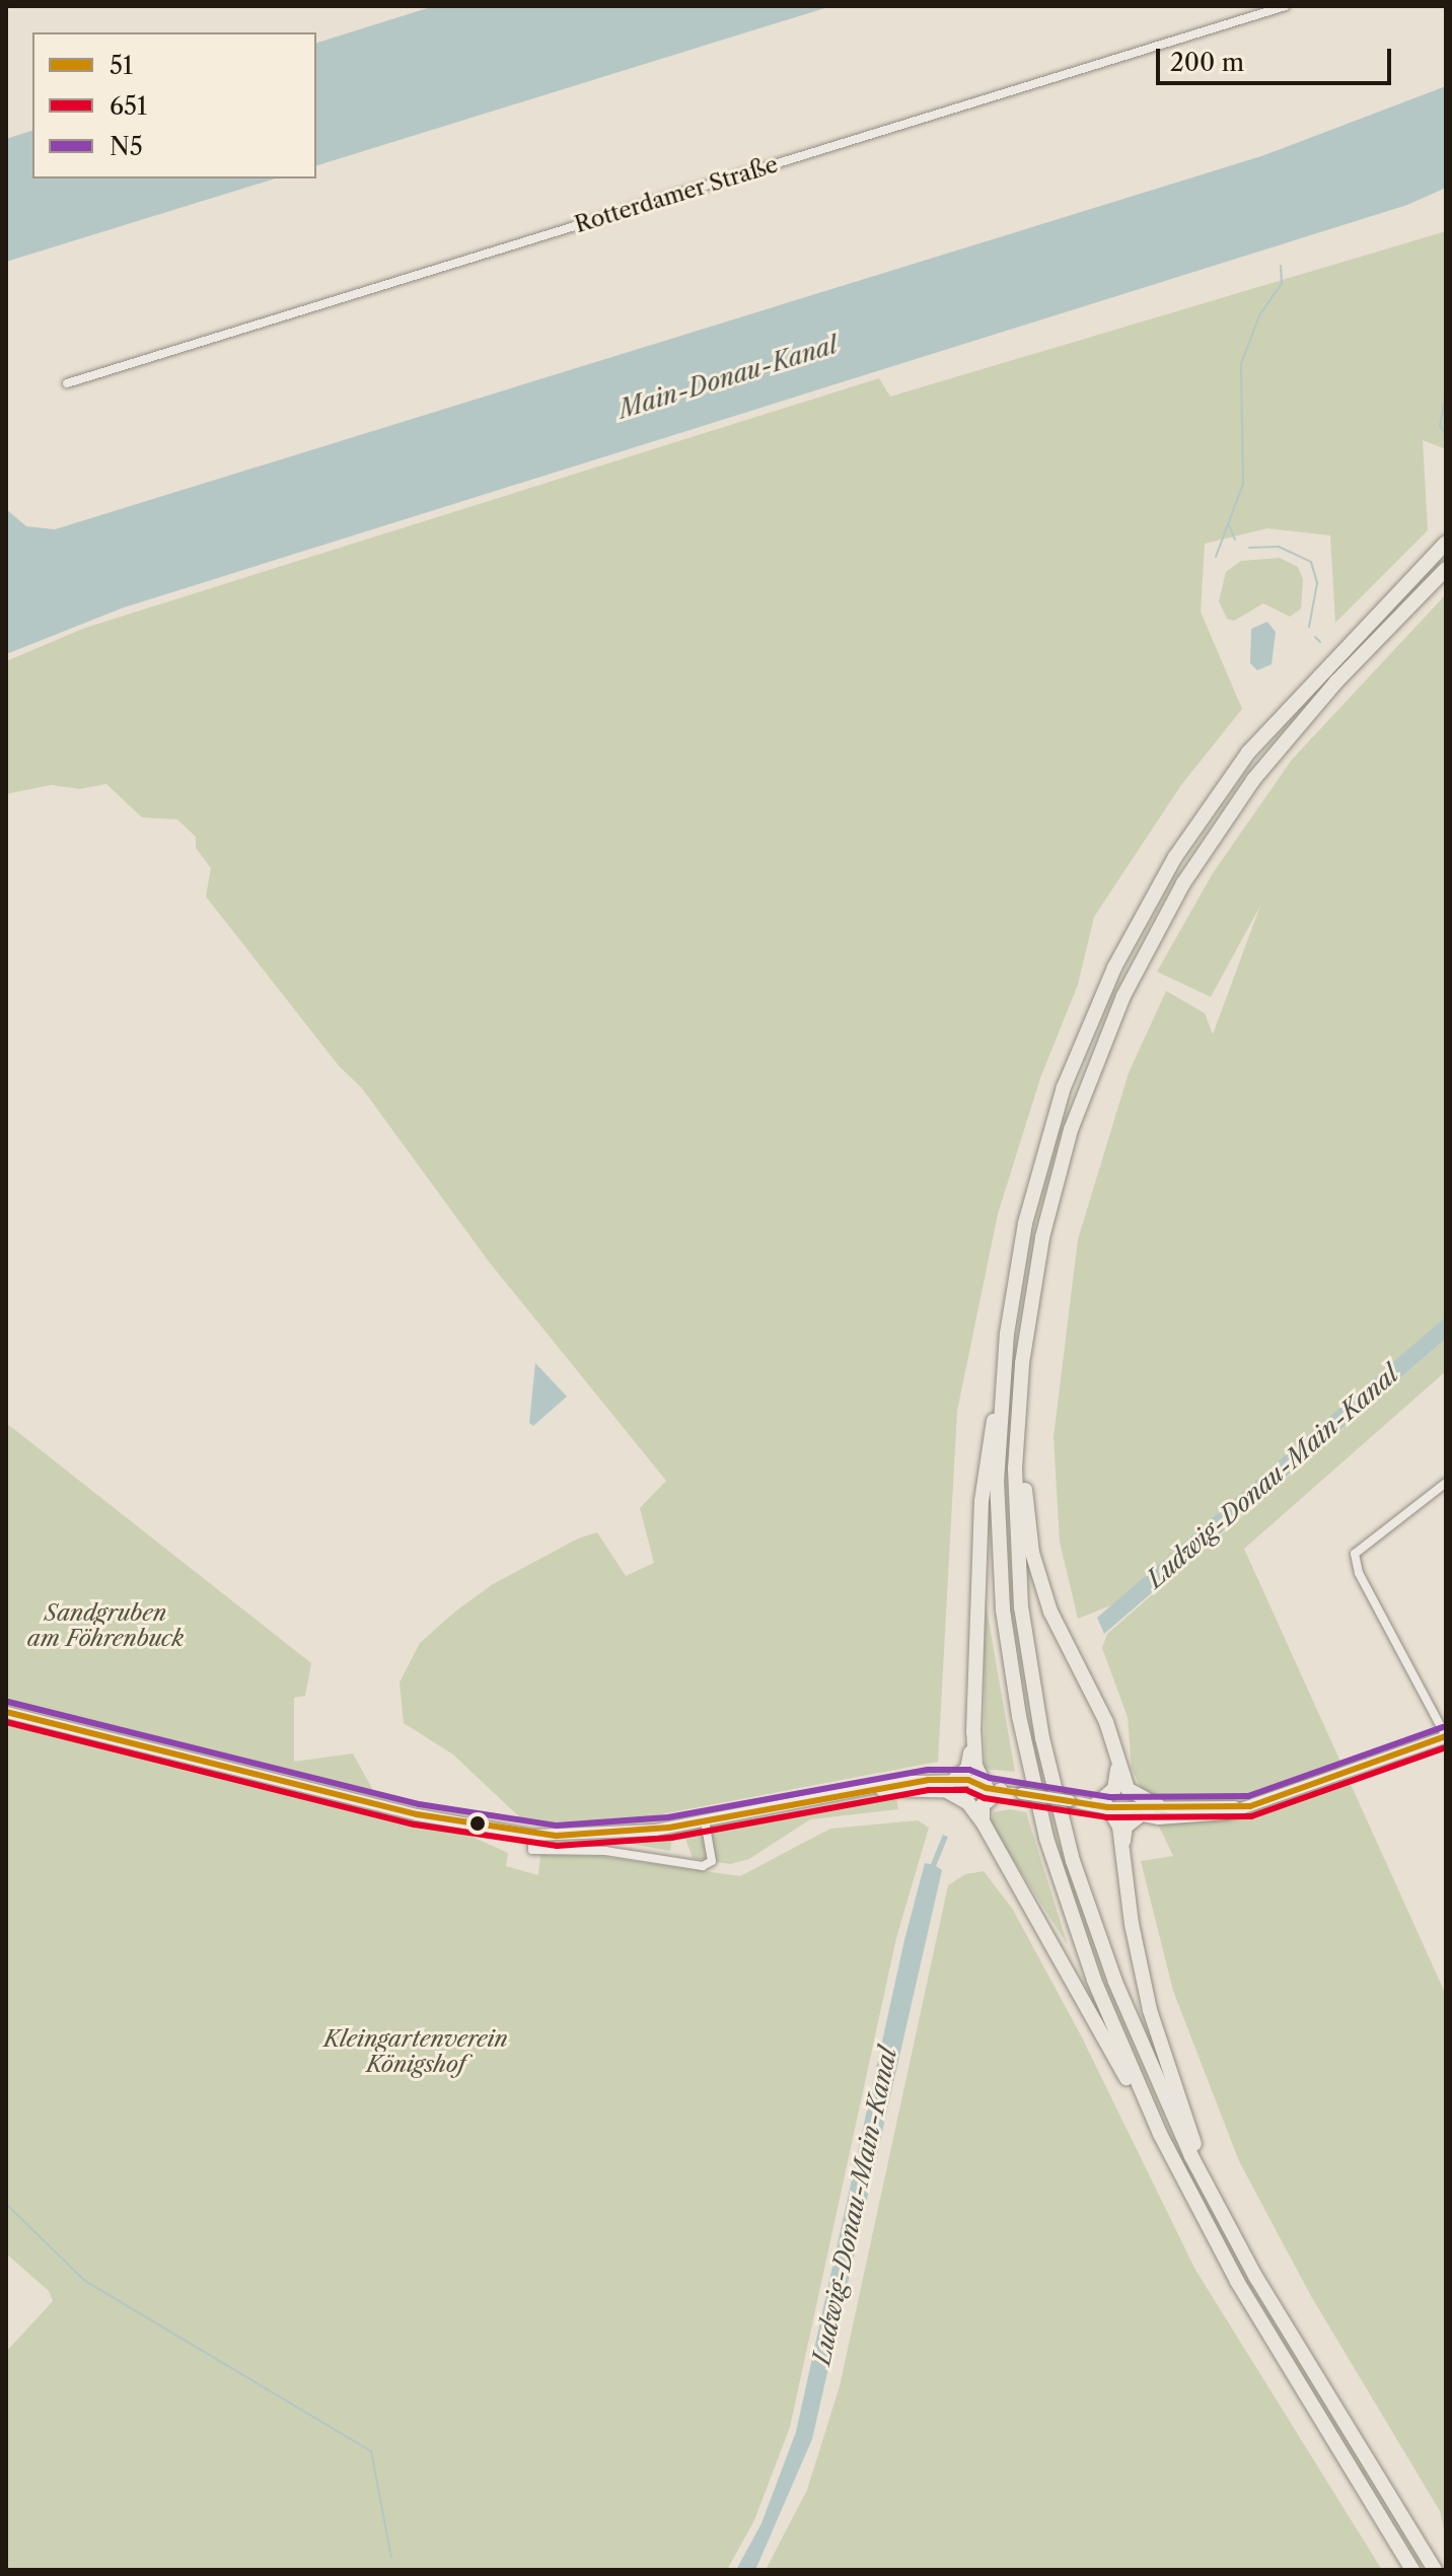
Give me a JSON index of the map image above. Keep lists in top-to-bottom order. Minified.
{"streets":{"street":["Rotterdamer Straße"]},"water":["Main-Donau-Kanal","Ludwig-Donau-Main-Kanal"],"parks":["Sandgruben am Föhrenbuck","Kleingartenverein Königshof"],"lines":["transit line N5","transit line 51","transit line 651"],"legend":["51","651","N5"],"scale_bar":"200 m"}
